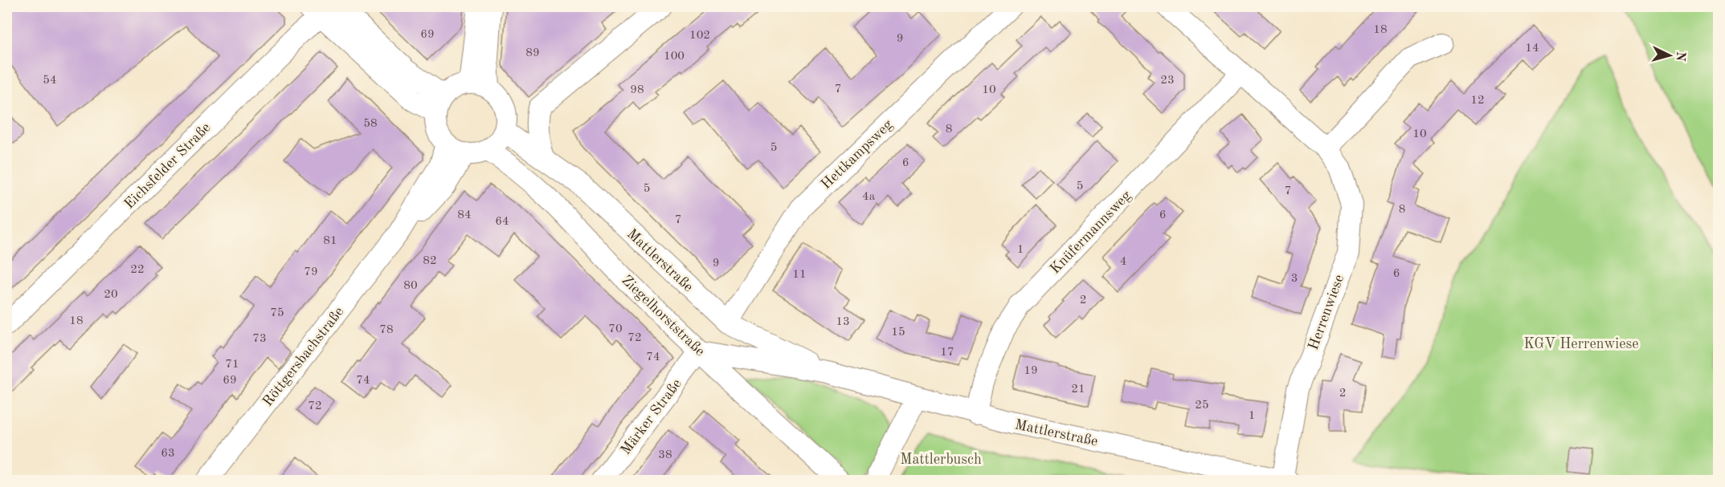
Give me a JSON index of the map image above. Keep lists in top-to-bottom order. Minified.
{"streets":{"street":["Hettkampsweg","Eichsfelder Straße","Knüfermannsweg","Mattlerstraße","Herrenwiese","Ziegelhorststraße","Röttgersbachstraße","Märker Straße"]},"crossings":[["Hettkampsweg","Mattlerstraße"],["Knüfermannsweg","Mattlerstraße"],["Knüfermannsweg","Herrenwiese"],["Mattlerstraße","Herrenwiese"],["Mattlerstraße","Ziegelhorststraße"],["Mattlerstraße","Röttgersbachstraße"],["Mattlerstraße","Märker Straße"],["Ziegelhorststraße","Röttgersbachstraße"],["Ziegelhorststraße","Märker Straße"]],"parks":["KGV Herrenwiese","Mattlerbusch"],"house_numbers":["18","69","102","9","14","89","100","54","23","7","98","10","12","58","8","10","5","6","5","5","7","4a","8","84","6","7","64","81","1","82","4","9","22","79","6","11","3","80","20","2","75","18","13","70","78","15","72","73","17","74","71","19","69","74","21","2","25","72","1","63","38"],"north":"right"}
